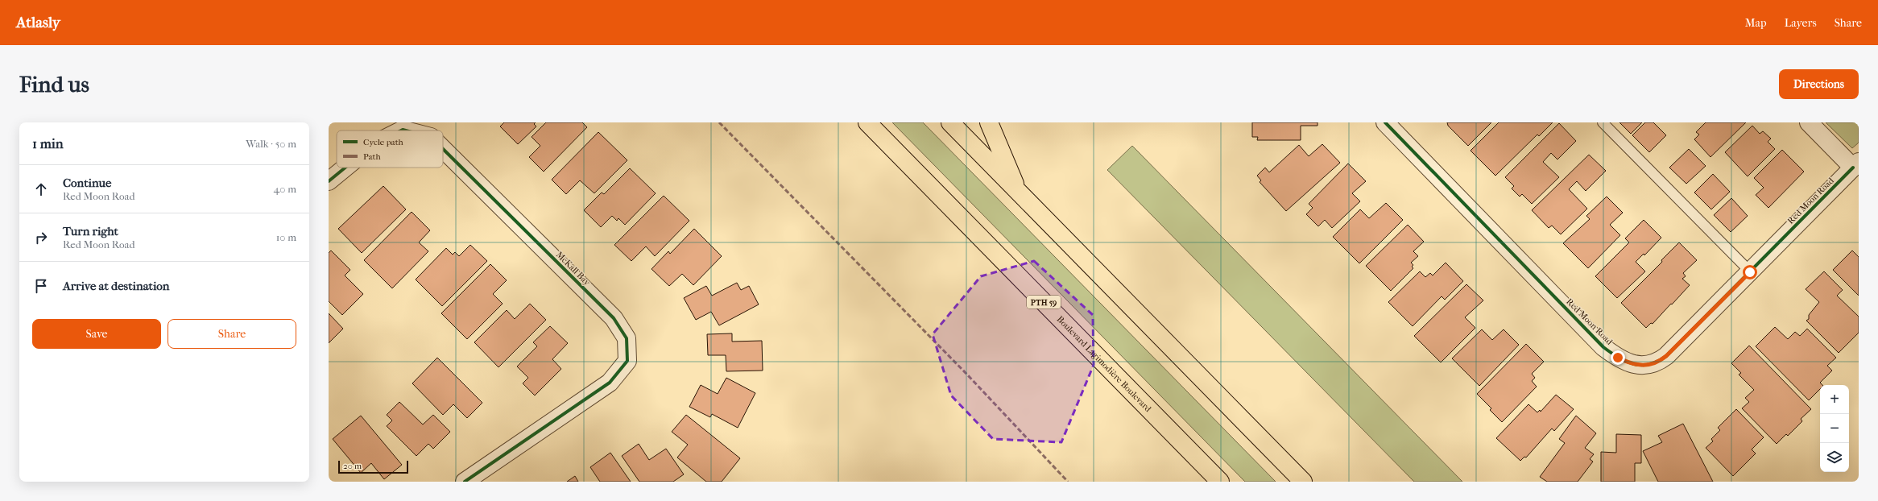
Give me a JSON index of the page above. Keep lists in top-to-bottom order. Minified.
{"streets":{"main road":["PTH 59","Boulevard Lagimodière Boulevard"],"street":["Red Moon Road","McKall Bay"]},"legend":["Cycle path","Path"],"scale_bar":"20 m","page":{"header":"Atlasly","nav":["Map","Layers","Share"],"buttons":["Directions",["Save","Share"]],"title":"Find us","heading":["1 min","Walk · 50 m"],"list":[["Continue","Red Moon Road","40 m"],["Turn right","Red Moon Road","10 m"],"Arrive at destination"],"map_buttons":["+","−"],"scale":"20 m"}}
